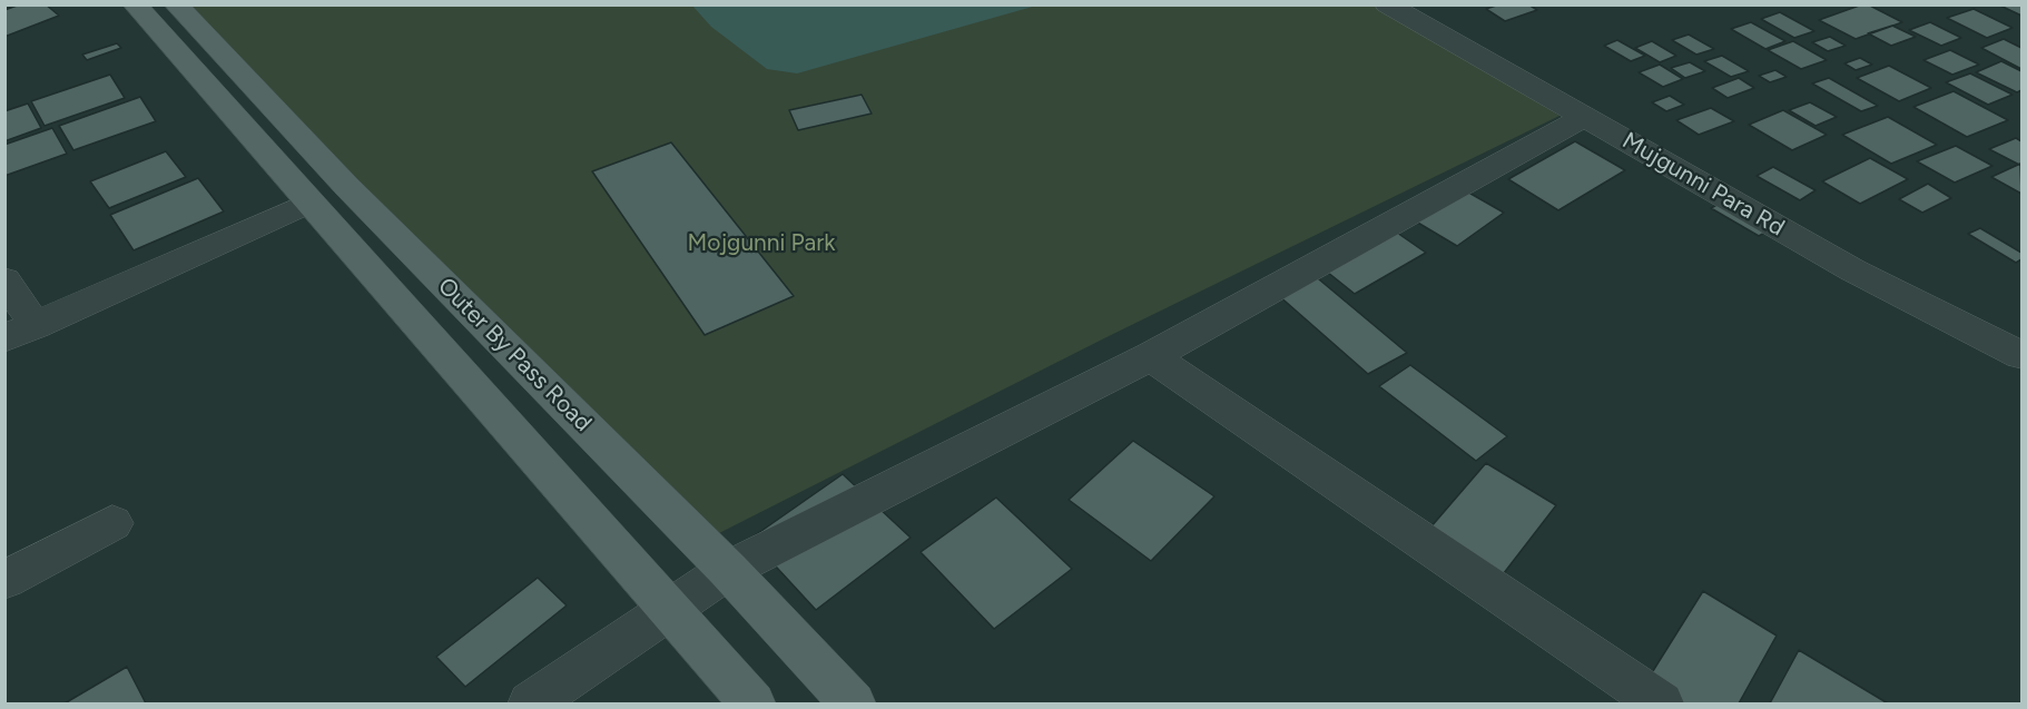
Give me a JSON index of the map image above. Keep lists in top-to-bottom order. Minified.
{"streets":{"main road":["Outer By Pass Road"],"street":["Mujgunni Para Rd"]},"parks":["Mojgunni Park"]}
